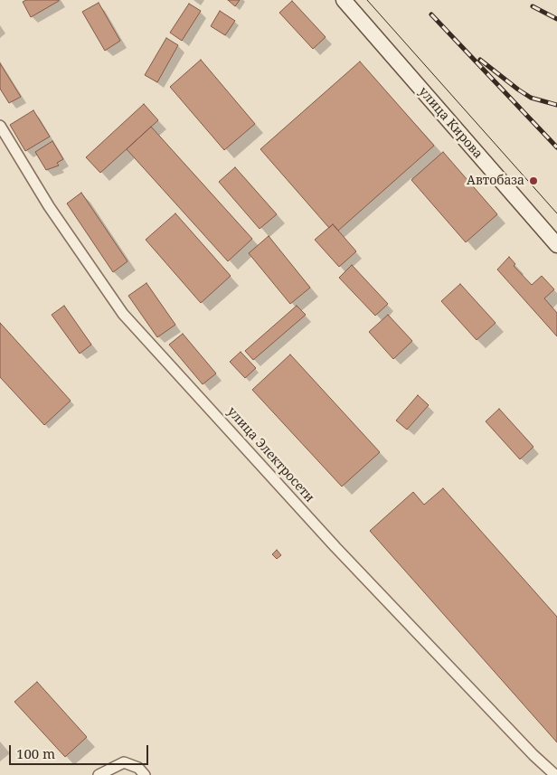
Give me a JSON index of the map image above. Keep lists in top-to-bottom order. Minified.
{"streets":{"main road":["улица Кирова"],"street":["улица Электросети"]},"places":["Автобаза"],"scale_bar":"100 m"}
